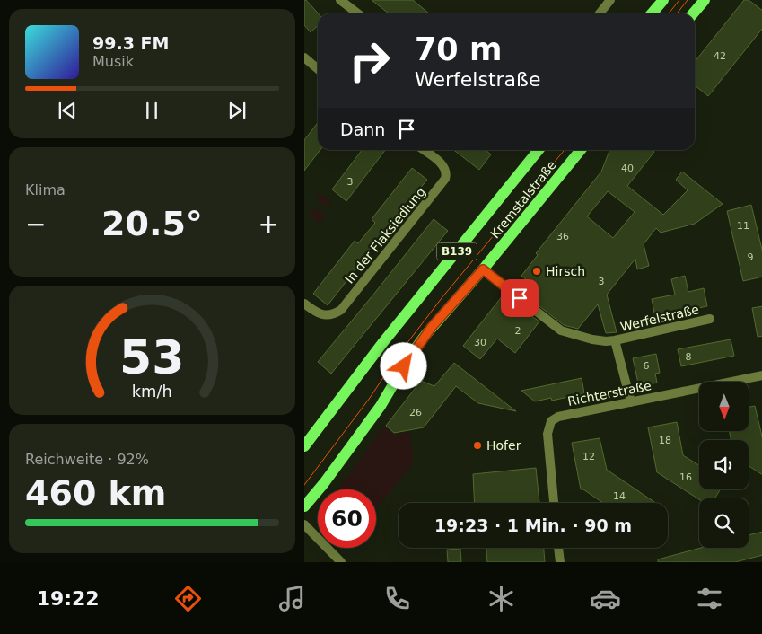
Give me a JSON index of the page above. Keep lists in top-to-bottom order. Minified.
{"streets":{"main road":["Kremstalstraße","B139"],"street":["In der Flaksiedlung","Werfelstraße","Richterstraße"]},"crossings":[["Kremstalstraße","Werfelstraße"],["Werfelstraße","Richterstraße"]],"places":["Hirsch","Hofer"],"house_numbers":["42","40","3","11","36","9","3","2","30","8","6","26","18","12","16","14"],"north":"bottom","page":{"turn":["70 m","Werfelstraße"],"song":["99.3 FM","Musik"],"then":"Dann","tile":["Klima",["Reichweite · 92%","460 km"]],"heat":["−","20.5°","+"],"limit":"60","trip":"19:23 · 1 Min. · 90 m","tabs":"19:22","gauge":["53","km/h"]}}
